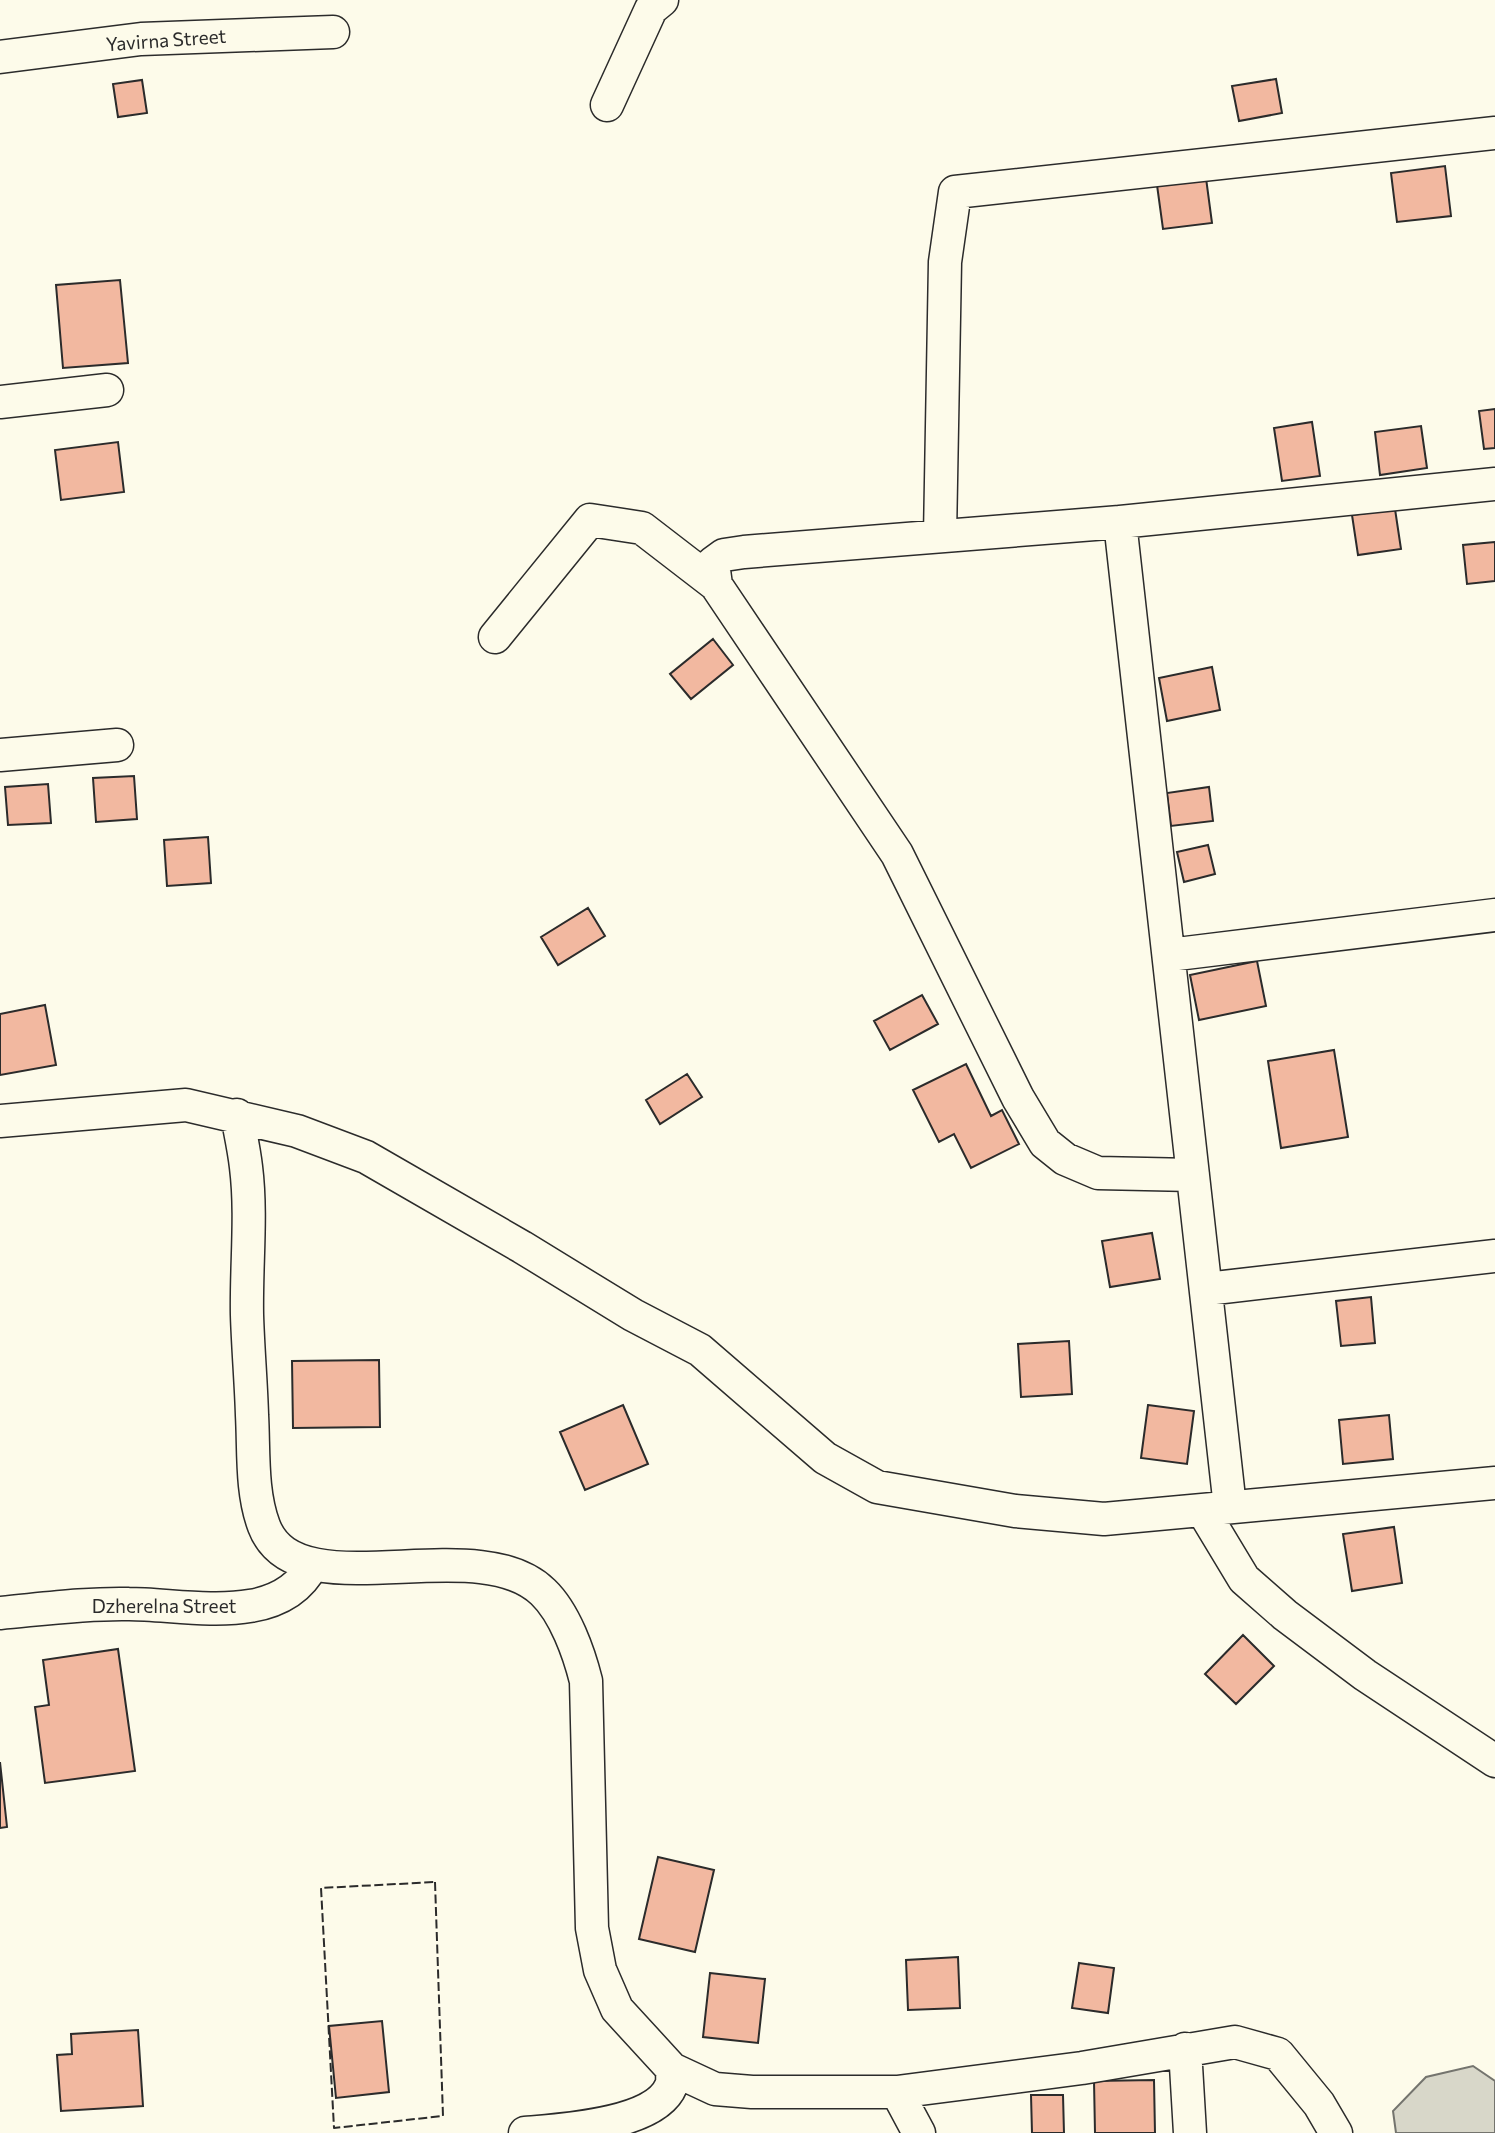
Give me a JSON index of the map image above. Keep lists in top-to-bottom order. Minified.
{"streets":{"street":["Yavirna Street","Dzherelna Street"]}}
